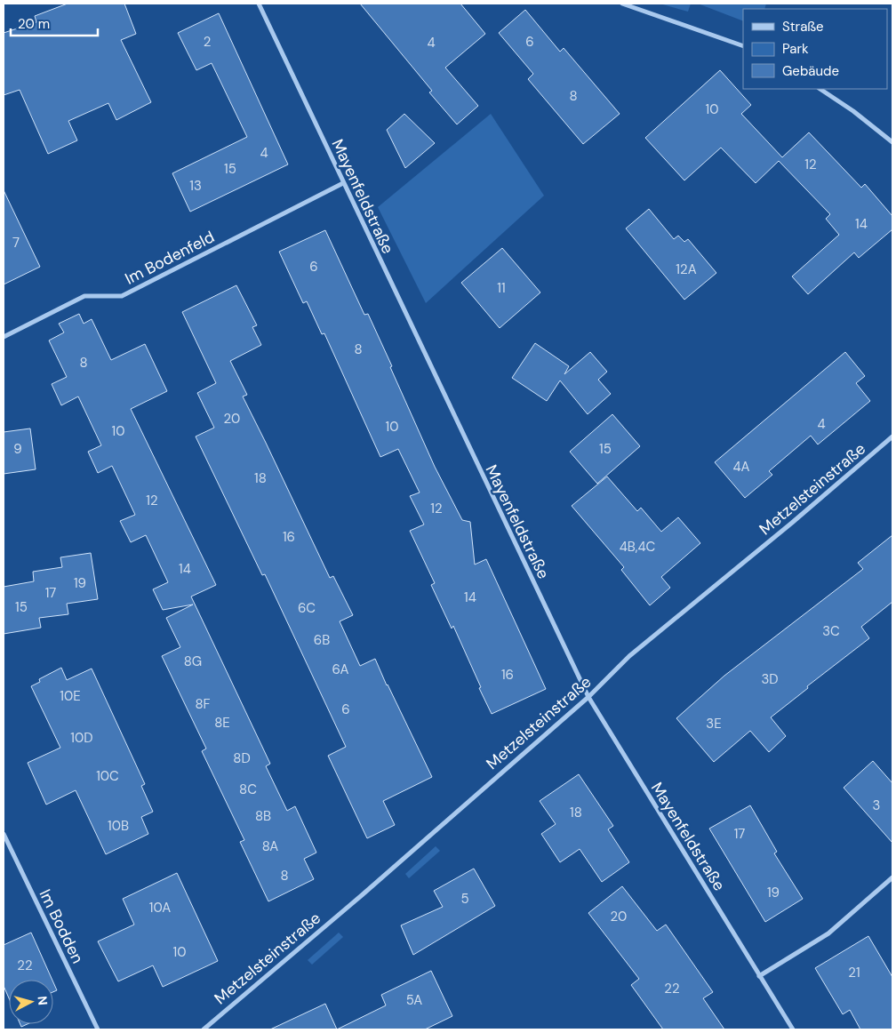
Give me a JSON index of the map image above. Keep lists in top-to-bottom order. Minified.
{"streets":{"street":["Mayenfeldstraße","Im Bodenfeld","Metzelsteinstraße","Im Bodden"]},"crossings":[["Mayenfeldstraße","Im Bodenfeld"],["Mayenfeldstraße","Metzelsteinstraße"]],"house_numbers":["2","6","4","8","10","4","12","15","13","14","7","6","12A","11","8","8","20","4","10","10","9","15","4A","18","12","12","16","4B,4C","14","19","17","14","15","6C","3C","6B","8G","6A","16","3D","10E","8F","6","8E","3E","10D","8D","10C","8C","3","18","8B","10B","17","8A","8","19","5","10A","20","10","22","21","22","5A"],"legend":["Straße","Park","Gebäude"],"scale_bar":"20 m","north":"right"}
